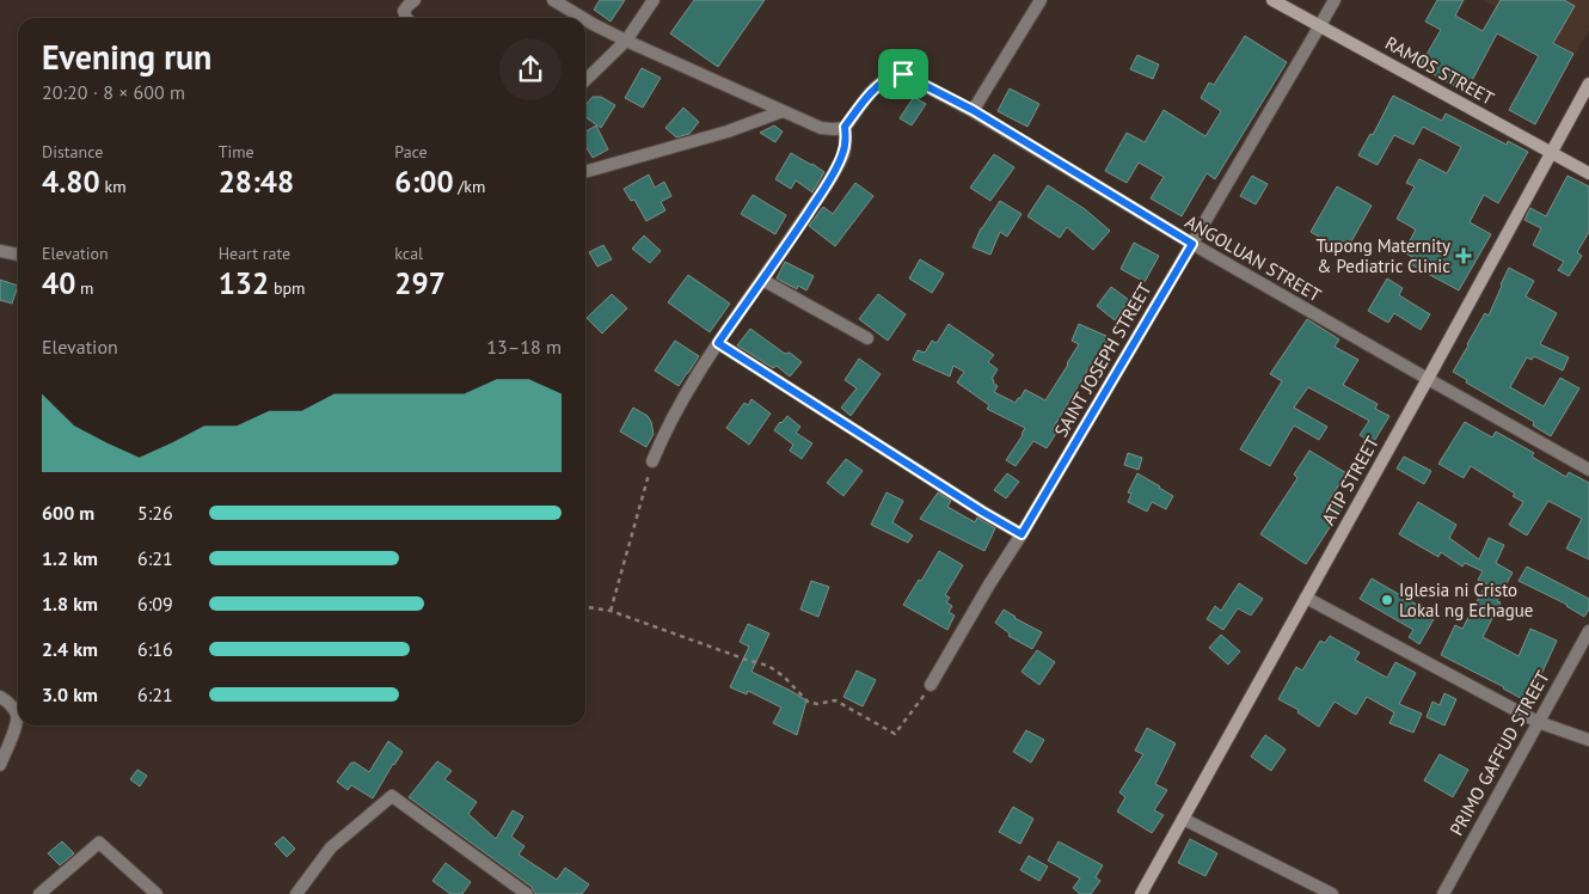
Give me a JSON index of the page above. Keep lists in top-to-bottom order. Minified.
{"streets":{"main road":["RAMOS STREET","ATIP STREET"],"street":["ANGOLUAN STREET","SAINT JOSEPH STREET","PRIMO GAFFUD STREET"]},"crossings":[["RAMOS STREET","SAINT JOSEPH STREET"],["RAMOS STREET","ATIP STREET"],["ANGOLUAN STREET","SAINT JOSEPH STREET"],["ANGOLUAN STREET","ATIP STREET"]],"places":{"health":["Tupong Maternity & Pediatric Clinic"],"other":["Iglesia ni Cristo Lokal ng Echague"]},"page":{"heading":["Evening run","20:20 · 8 × 600 m"],"stats":[["Distance","4.80 km"],["Time","28:48"],["Pace","6:00 /km"],["Elevation","40 m"],["Heart rate","132 bpm"],["kcal","297"]],"chart":["Elevation","13–18 m"],"list":[{"name":"600 m","note":"5:26"},{"name":"1.2 km","note":"6:21"},{"name":"1.8 km","note":"6:09"},{"name":"2.4 km","note":"6:16"},{"name":"3.0 km","note":"6:21"}]}}
